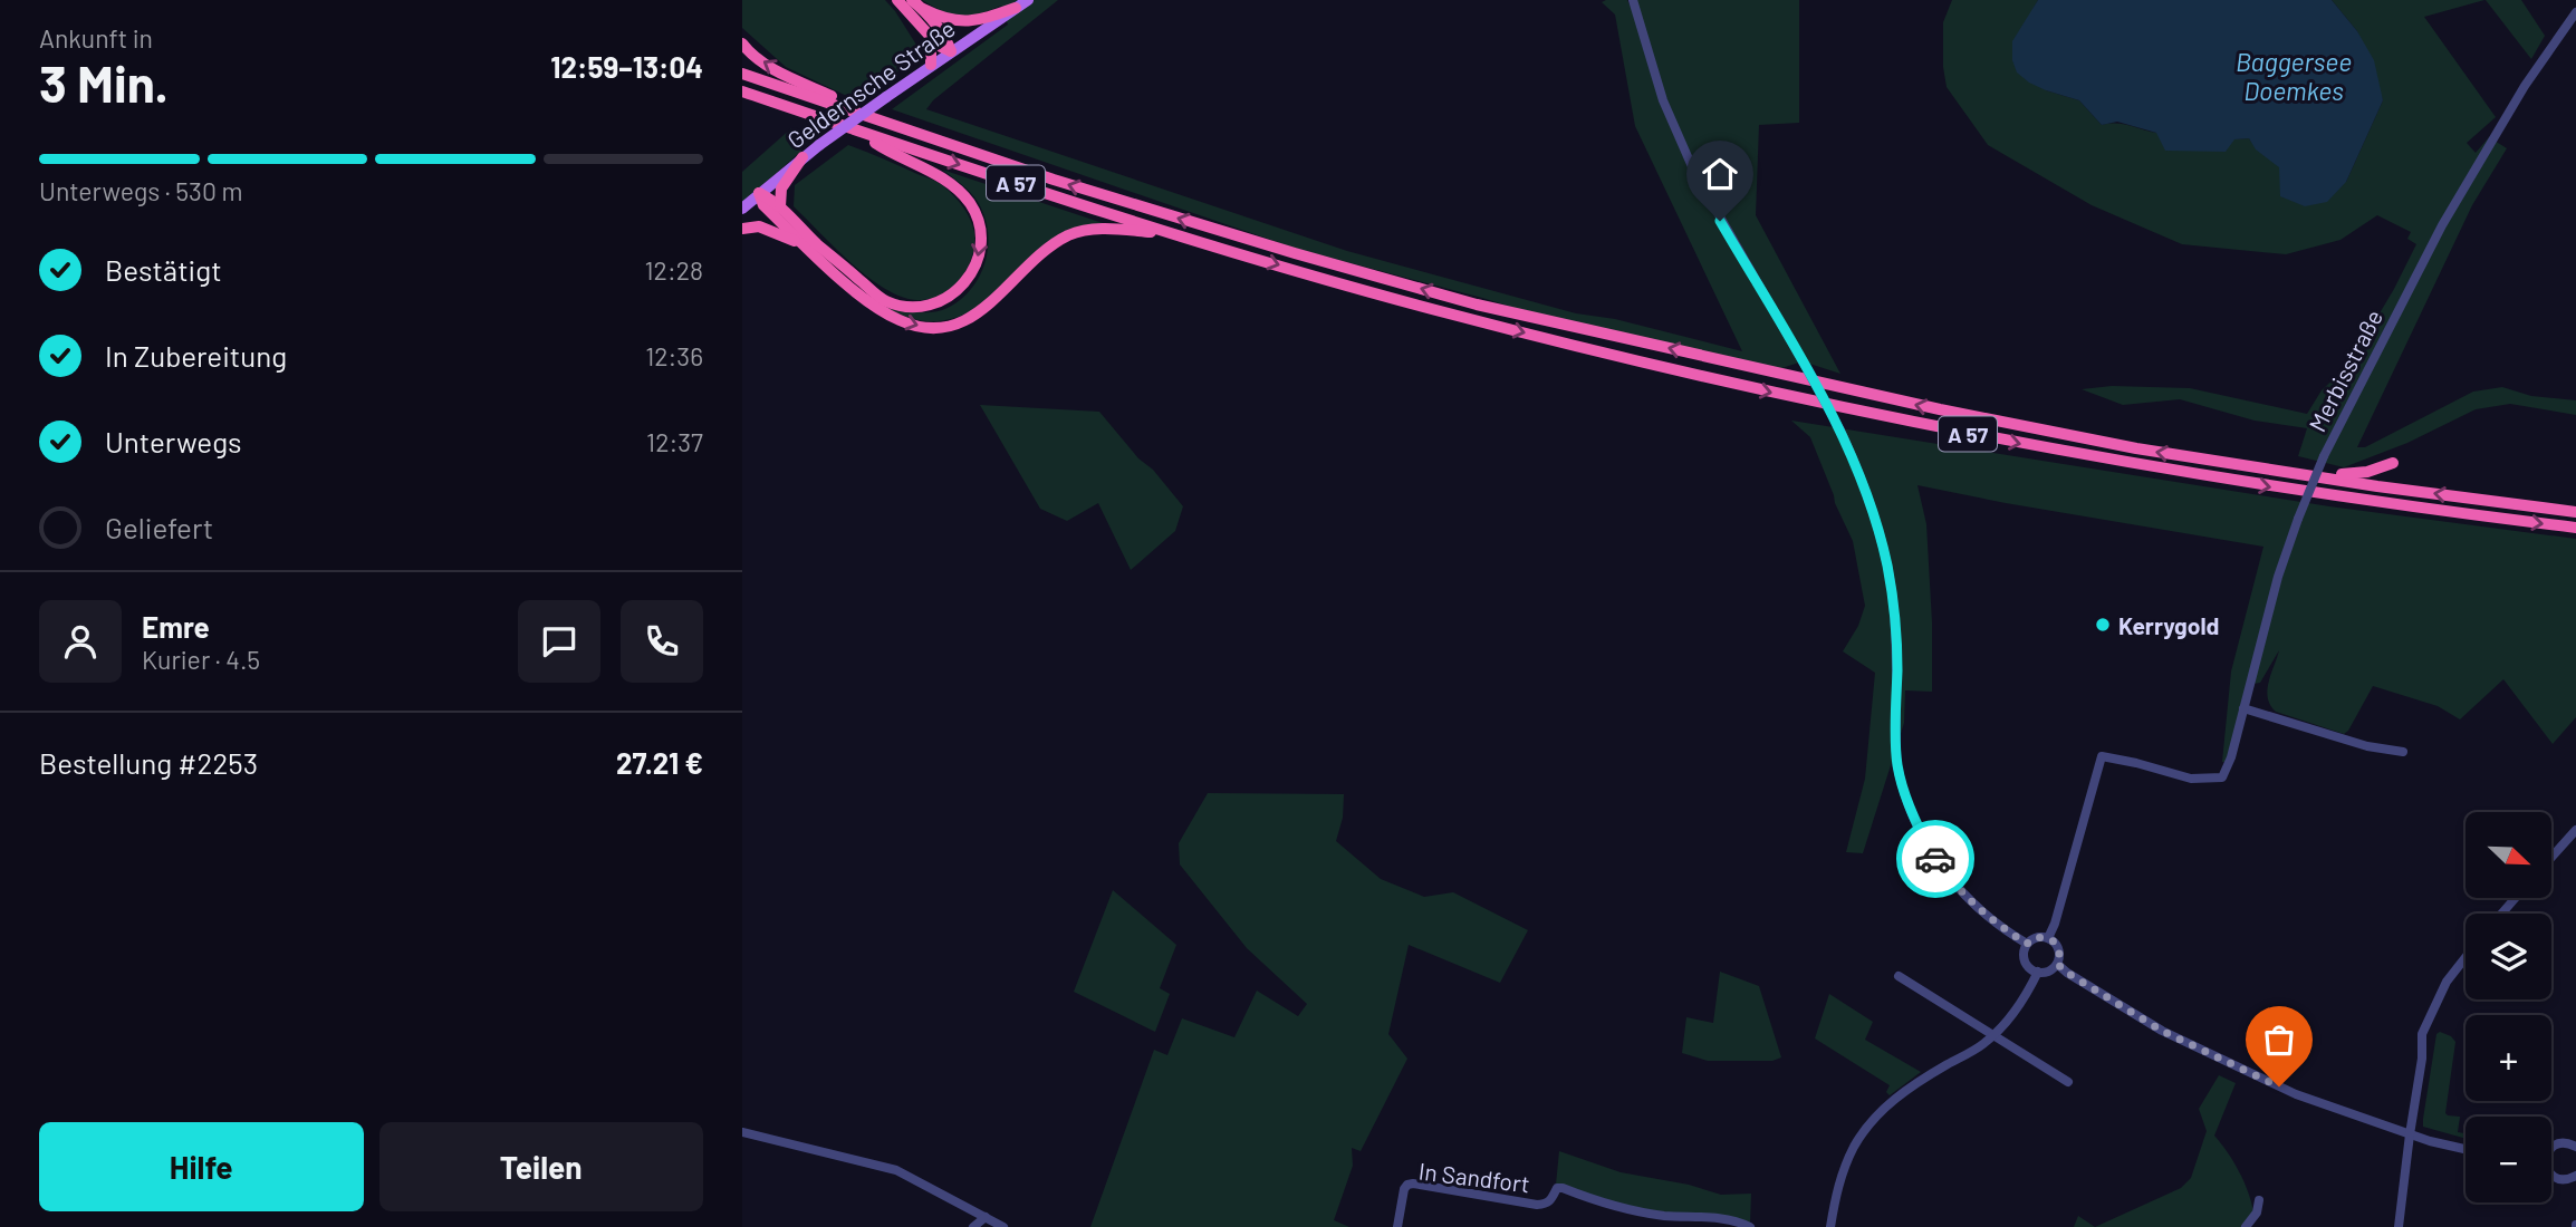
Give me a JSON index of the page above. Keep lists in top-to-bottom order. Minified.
{"streets":{"highway":["A 57"],"main road":["Geldernsche Straße"],"street":["Merbisstraße","In Sandfort"]},"water":["Baggersee Doemkes"],"places":["Kerrygold"],"north":"bottom right","page":{"heading":["3 Min.","Ankunft in","12:59–13:04"],"panel":["Emre","Kurier · 4.5","Bestellung #2253","27.21 €"],"bar":"Unterwegs · 530 m","list":[["Bestätigt","12:28"],["In Zubereitung","12:36"],["Unterwegs","12:37"],"Geliefert"],"map_buttons":["+","−"],"buttons":["Hilfe","Teilen"]}}
